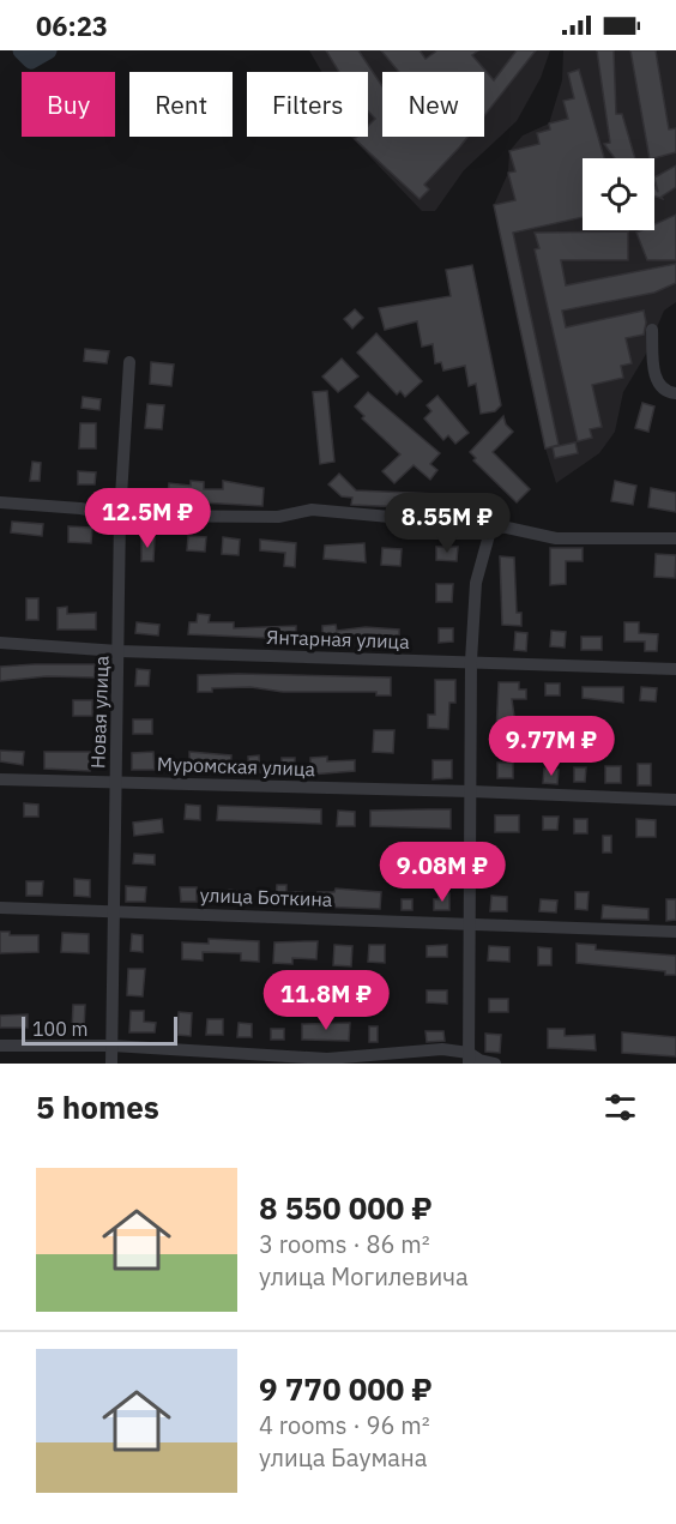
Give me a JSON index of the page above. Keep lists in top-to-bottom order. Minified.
{"streets":{"street":["Янтарная улица","Новая улица","Муромская улица","улица Боткина"]},"crossings":[["Янтарная улица","Новая улица"],["Новая улица","Муромская улица"],["Новая улица","улица Боткина"]],"scale_bar":"100 m","page":{"status":"06:23","chip":["Buy","Rent","Filters","New"],"price":["12.5M ₽","8.55M ₽","9.77M ₽","9.08M ₽","11.8M ₽"],"scale":"100 m","heading":"5 homes","list":[{"name":"8 550 000 ₽","note":"3 rooms · 86 m² · улица Могилевича"},{"name":"9 770 000 ₽","note":"4 rooms · 96 m² · улица Баумана"}]}}
